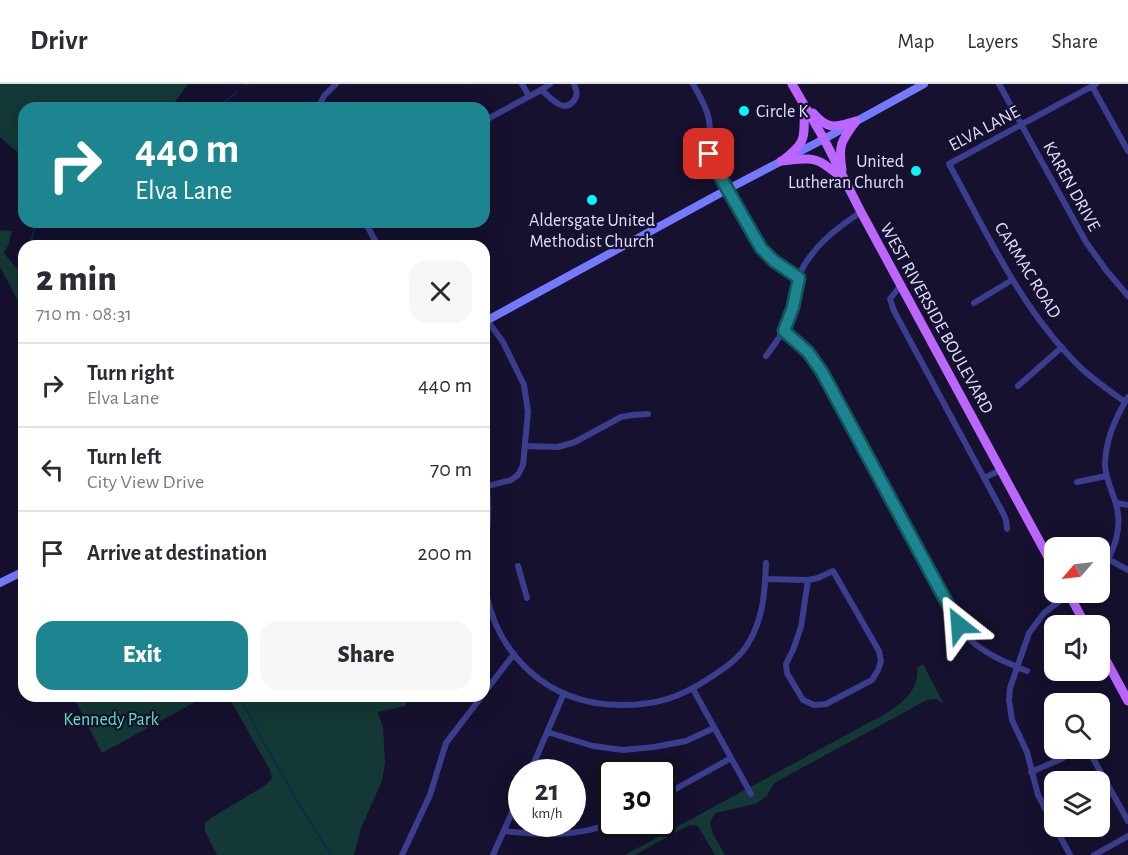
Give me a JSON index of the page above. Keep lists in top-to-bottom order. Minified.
{"streets":{"main road":["WEST RIVERSIDE BOULEVARD"],"street":["ELVA LANE","KAREN DRIVE","CARMAC ROAD"]},"crossings":[["ELVA LANE","KAREN DRIVE"],["ELVA LANE","CARMAC ROAD"]],"parks":["Kennedy Park"],"places":["Circle K","United Lutheran Church","Aldersgate United Methodist Church"],"north":"bottom left","page":{"header":"Drivr","nav":["Map","Layers","Share"],"turn":["440 m","Elva Lane"],"heading":["2 min","710 m · 08:31"],"list":[{"name":"Turn right","note":"Elva Lane","value":"440 m"},{"name":"Turn left","note":"City View Drive","value":"70 m"},{"name":"Arrive at destination","value":"200 m"}],"buttons":["Exit","Share"],"speed":"21 km/h","limit":"30"}}
